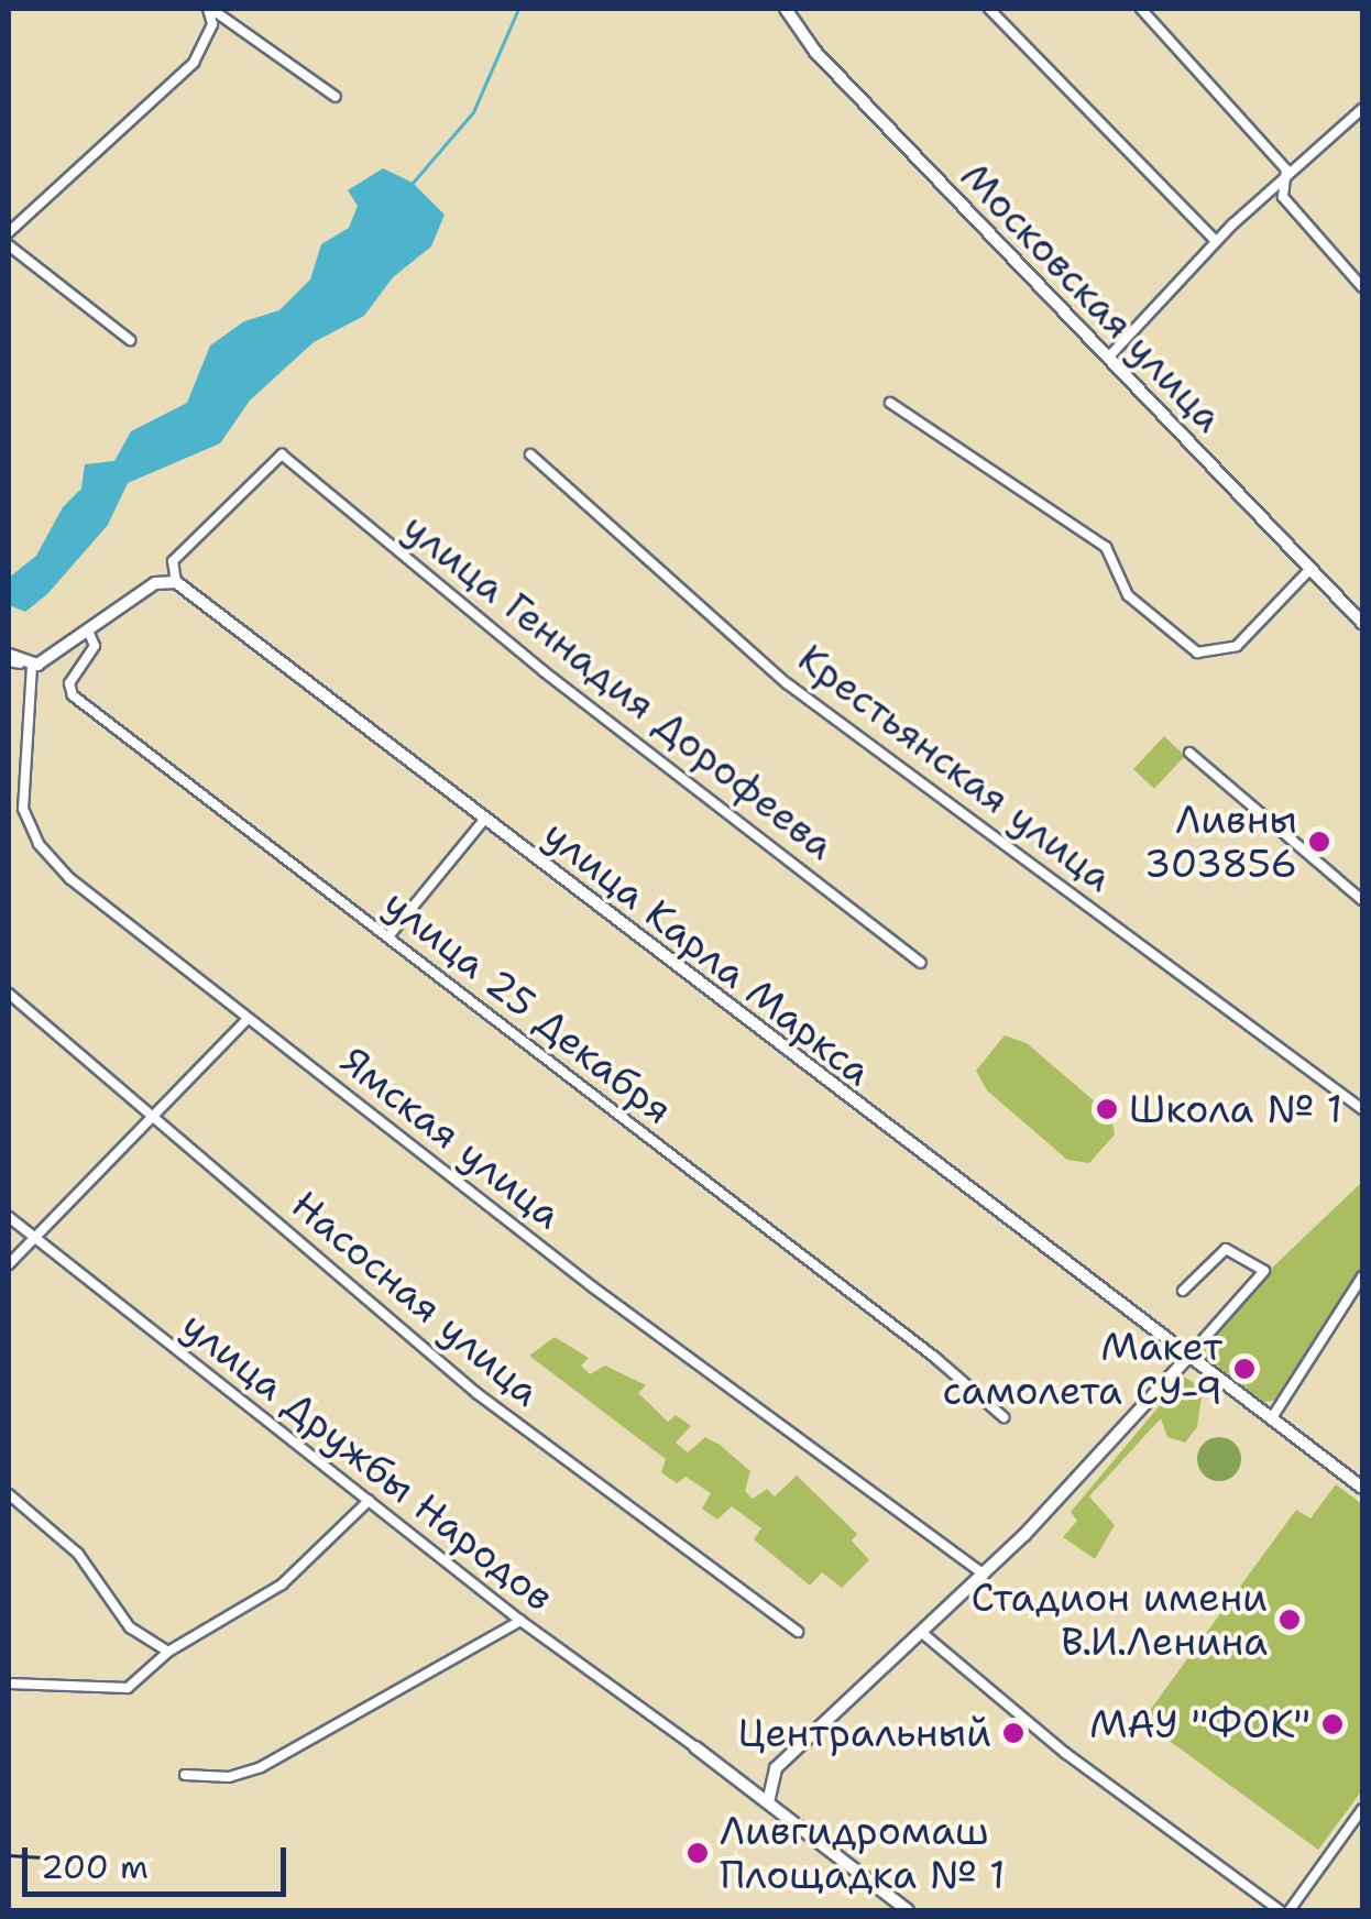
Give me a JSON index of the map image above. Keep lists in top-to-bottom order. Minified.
{"streets":{"street":["Московская улица","улица Геннадия Дорофеева","Крестьянская улица","улица Карла Маркса","улица 25 Декабря","Ямская улица","Насосная улица","улица Дружбы Народов"]},"crossings":[["улица Геннадия Дорофеева","улица Карла Маркса"]],"places":["Ливны 303856","Школа № 1","Макет самолета СУ-9","Стадион имени В.И.Ленина","МАУ \"ФОК\"","Центральный","Ливгидромаш Площадка № 1"],"scale_bar":"200 m"}
